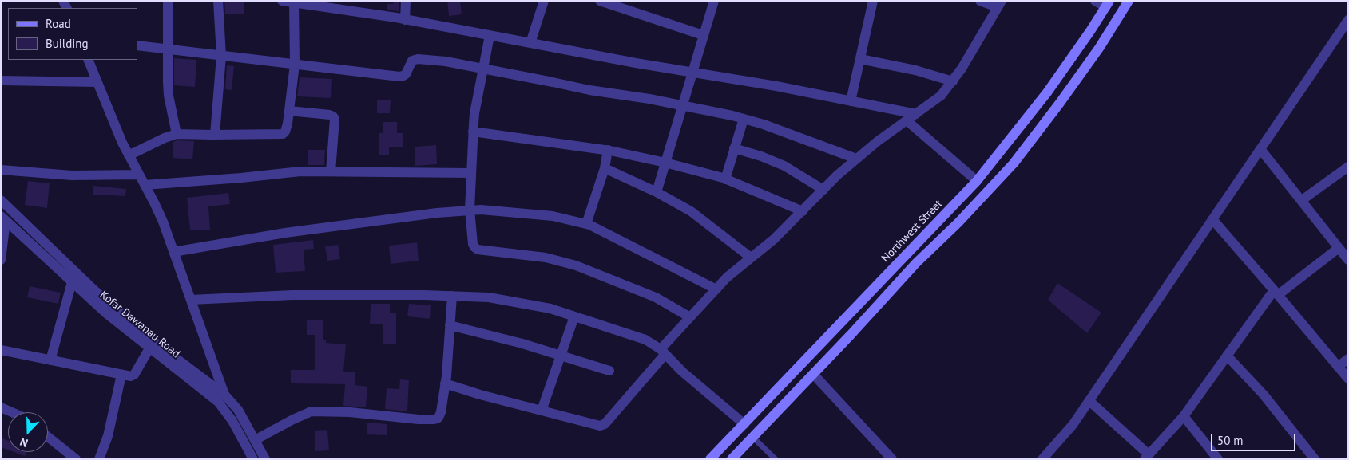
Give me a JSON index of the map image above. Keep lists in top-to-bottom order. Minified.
{"streets":{"main road":["Northwest Street"],"street":["Kofar Dawanau Road"]},"legend":["Road","Building"],"scale_bar":"50 m","north":"bottom"}
